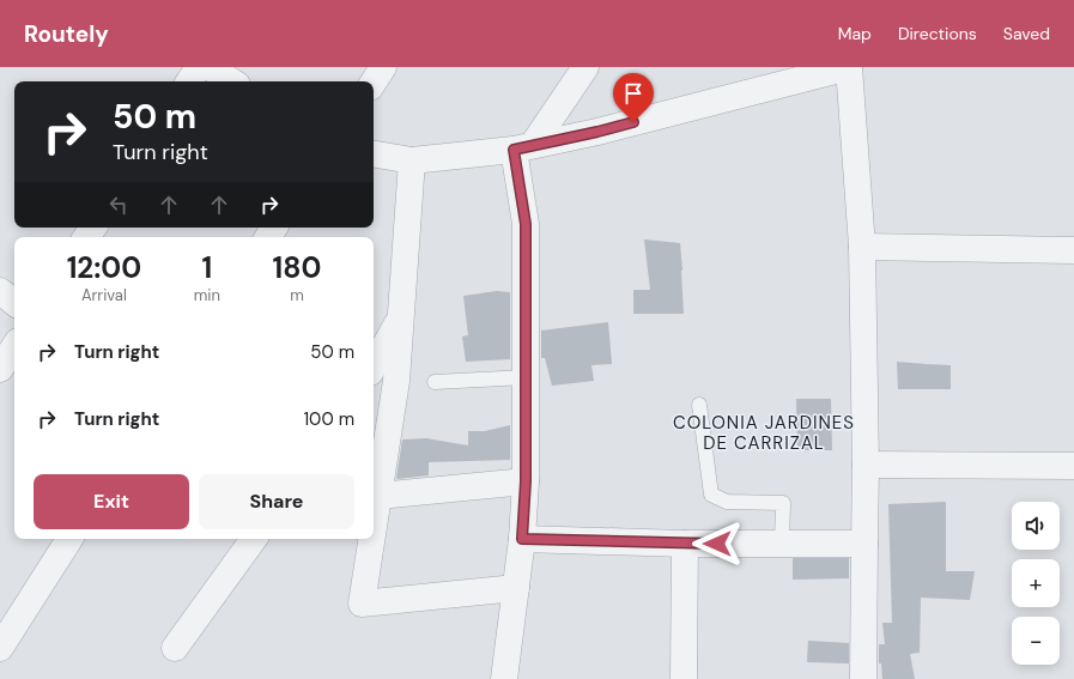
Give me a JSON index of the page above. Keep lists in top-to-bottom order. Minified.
{"districts":["COLONIA JARDINES DE CARRIZAL"],"page":{"header":"Routely","nav":["Map","Directions","Saved"],"turn":["50 m","Turn right"],"eta":["12:00","Arrival","1","min","180","m"],"list":[{"name":"Turn right","value":"50 m"},{"name":"Turn right","value":"100 m"}],"buttons":["Exit","Share"],"map_buttons":["+","−"]}}
